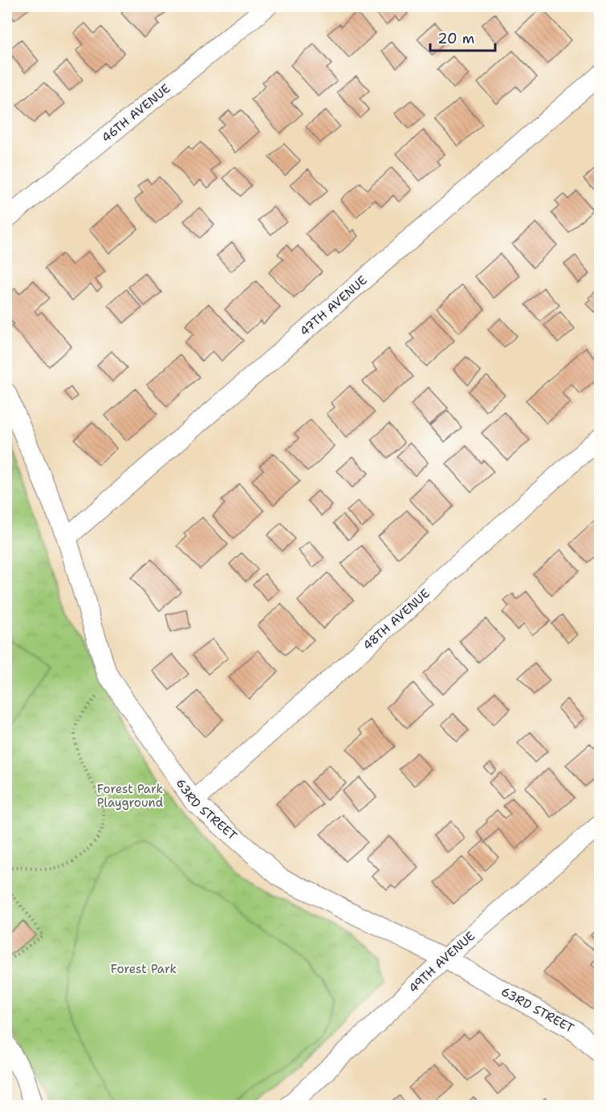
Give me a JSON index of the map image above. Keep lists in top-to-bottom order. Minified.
{"streets":{"street":["46TH AVENUE","47TH AVENUE","48TH AVENUE","63RD STREET","49TH AVENUE"]},"crossings":[["47TH AVENUE","63RD STREET"],["48TH AVENUE","63RD STREET"],["63RD STREET","49TH AVENUE"]],"parks":["Forest Park Playground","Forest Park"],"scale_bar":"20 m"}
